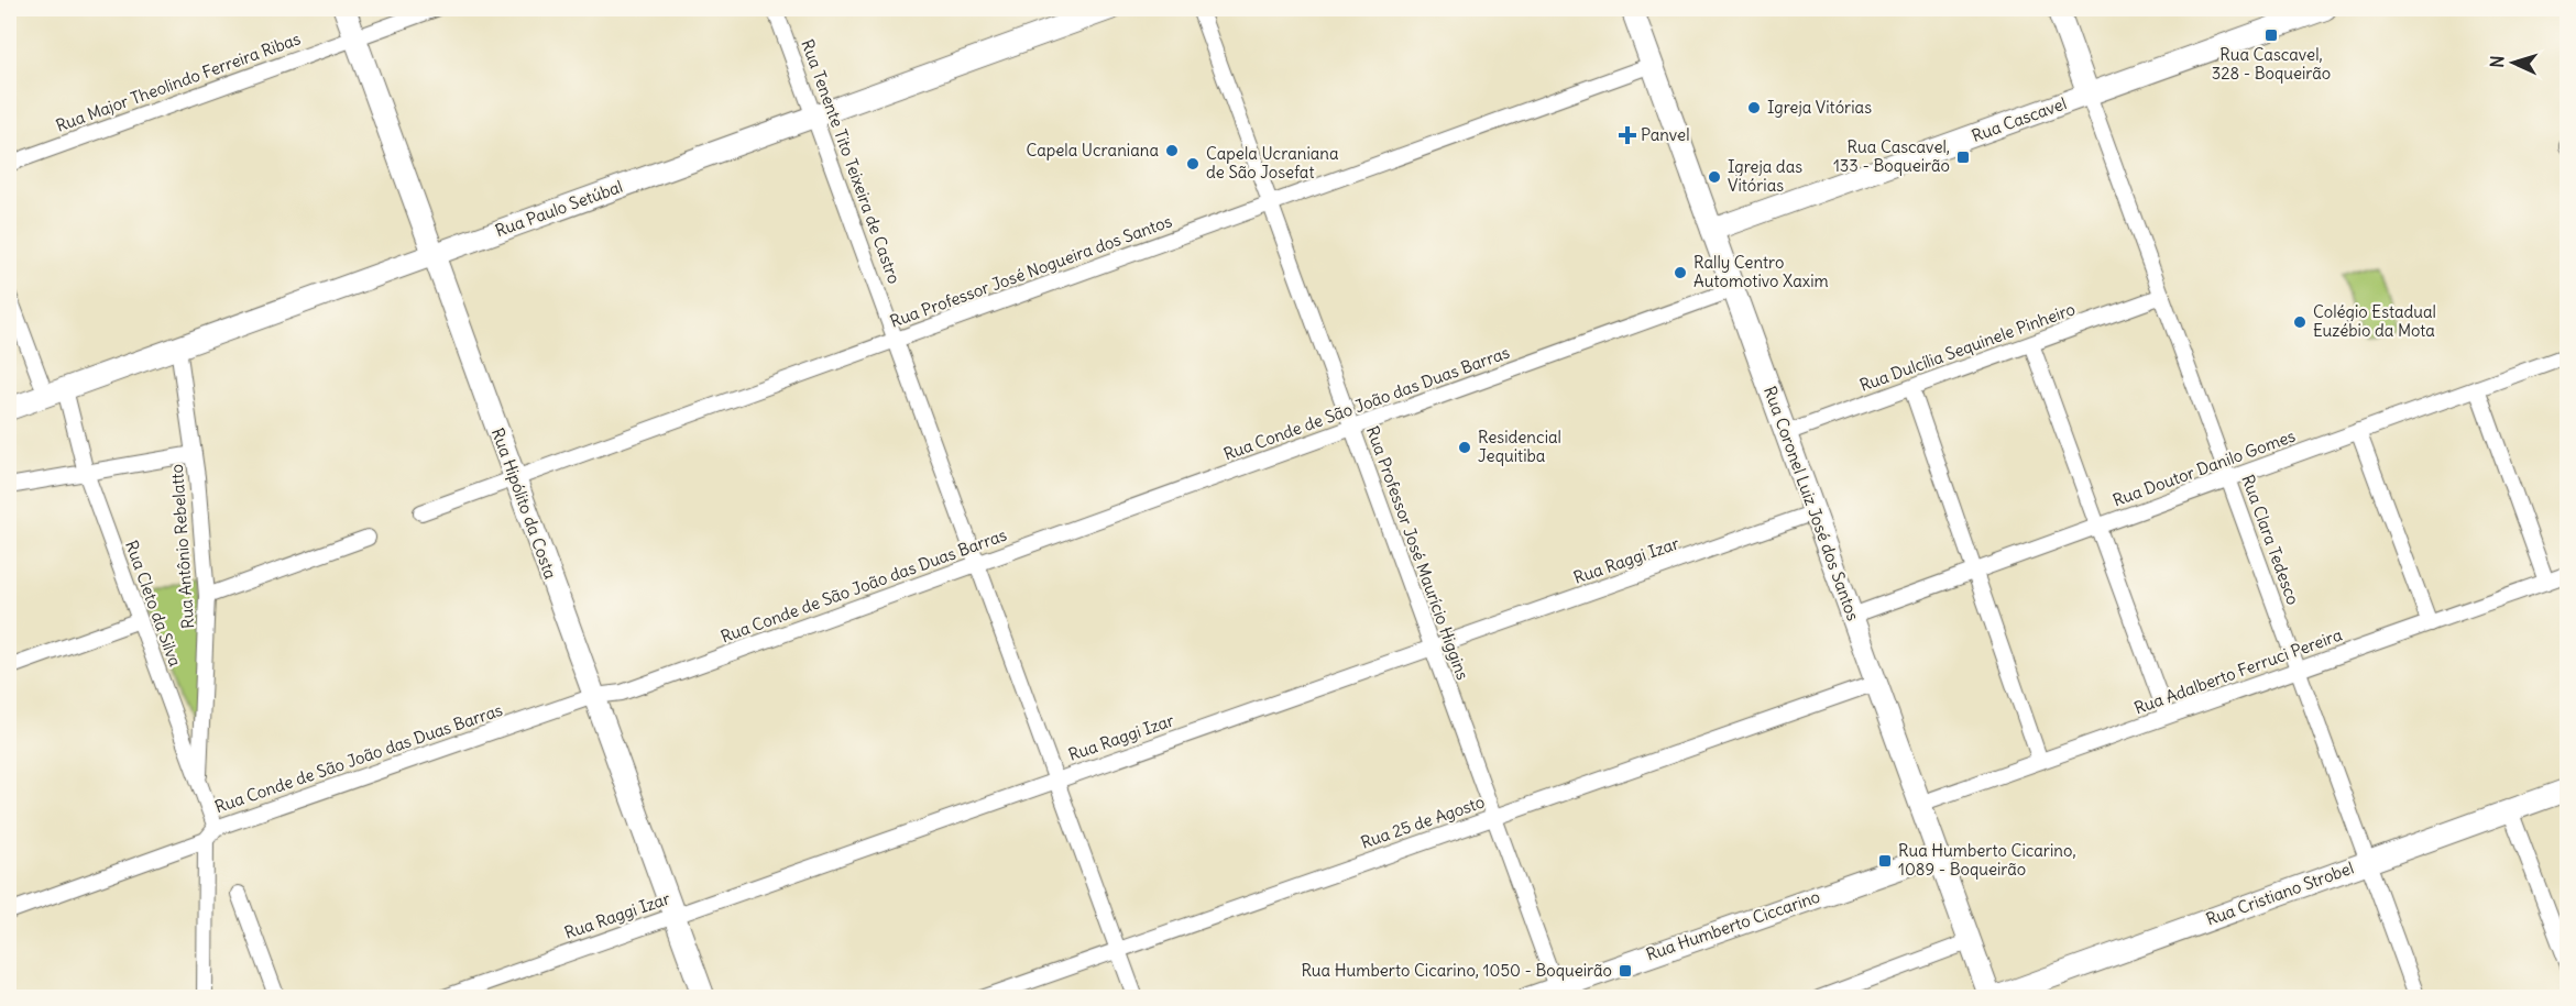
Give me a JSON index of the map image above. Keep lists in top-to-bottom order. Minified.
{"streets":{"main road":["Rua Cascavel","Rua Paulo Setúbal","Rua Hipólito da Costa","Rua Coronel Luiz José dos Santos","Rua Cristiano Strobel","Rua Humberto Ciccarino"],"street":["Rua Major Theolindo Ferreira Ribas","Rua Tenente Tito Teixeira de Castro","Rua Professor José Nogueira dos Santos","Rua Dulcília Sequinele Pinheiro","Rua Conde de São João das Duas Barras","Rua Doutor Danilo Gomes","Rua Clara Tedesco","Rua Antônio Rebelatto","Rua Professor José Maurício Higgins","Rua Raggi Izar","Rua Cleto da Silva","Rua Adalberto Ferruci Pereira","Rua 25 de Agosto"]},"crossings":[["Rua Major Theolindo Ferreira Ribas","Rua Hipólito da Costa"],["Rua Cascavel","Rua Coronel Luiz José dos Santos"],["Rua Cascavel","Rua Clara Tedesco"],["Rua Tenente Tito Teixeira de Castro","Rua Paulo Setúbal"],["Rua Tenente Tito Teixeira de Castro","Rua Professor José Nogueira dos Santos"],["Rua Tenente Tito Teixeira de Castro","Rua Conde de São João das Duas Barras"],["Rua Tenente Tito Teixeira de Castro","Rua Raggi Izar"],["Rua Tenente Tito Teixeira de Castro","Rua 25 de Agosto"],["Rua Paulo Setúbal","Rua Hipólito da Costa"],["Rua Paulo Setúbal","Rua Antônio Rebelatto"],["Rua Paulo Setúbal","Rua Cleto da Silva"],["Rua Professor José Nogueira dos Santos","Rua Hipólito da Costa"],["Rua Professor José Nogueira dos Santos","Rua Coronel Luiz José dos Santos"],["Rua Professor José Nogueira dos Santos","Rua Professor José Maurício Higgins"],["Rua Dulcília Sequinele Pinheiro","Rua Coronel Luiz José dos Santos"],["Rua Dulcília Sequinele Pinheiro","Rua Clara Tedesco"],["Rua Conde de São João das Duas Barras","Rua Hipólito da Costa"],["Rua Conde de São João das Duas Barras","Rua Coronel Luiz José dos Santos"],["Rua Conde de São João das Duas Barras","Rua Professor José Maurício Higgins"],["Rua Conde de São João das Duas Barras","Rua Cleto da Silva"],["Rua Doutor Danilo Gomes","Rua Coronel Luiz José dos Santos"],["Rua Doutor Danilo Gomes","Rua Clara Tedesco"],["Rua Hipólito da Costa","Rua Raggi Izar"],["Rua Coronel Luiz José dos Santos","Rua Raggi Izar"],["Rua Coronel Luiz José dos Santos","Rua Adalberto Ferruci Pereira"],["Rua Coronel Luiz José dos Santos","Rua 25 de Agosto"],["Rua Coronel Luiz José dos Santos","Rua Cristiano Strobel"],["Rua Coronel Luiz José dos Santos","Rua Humberto Ciccarino"],["Rua Clara Tedesco","Rua Adalberto Ferruci Pereira"],["Rua Clara Tedesco","Rua Cristiano Strobel"],["Rua Antônio Rebelatto","Rua Cleto da Silva"],["Rua Professor José Maurício Higgins","Rua Raggi Izar"],["Rua Professor José Maurício Higgins","Rua 25 de Agosto"],["Rua Professor José Maurício Higgins","Rua Humberto Ciccarino"]],"places":{"transit":["Rua Cascavel, 328 - Boqueirão","Rua Cascavel, 133 - Boqueirão","Rua Humberto Cicarino, 1089 - Boqueirão","Rua Humberto Cicarino, 1050 - Boqueirão"],"other":["Igreja Vitórias","Capela Ucraniana","Capela Ucraniana de São Josefat","Igreja das Vitórias","Rally Centro Automotivo Xaxim","Colégio Estadual Euzébio da Mota","Residencial Jequitiba"],"health":["Panvel"]},"north":"left"}
